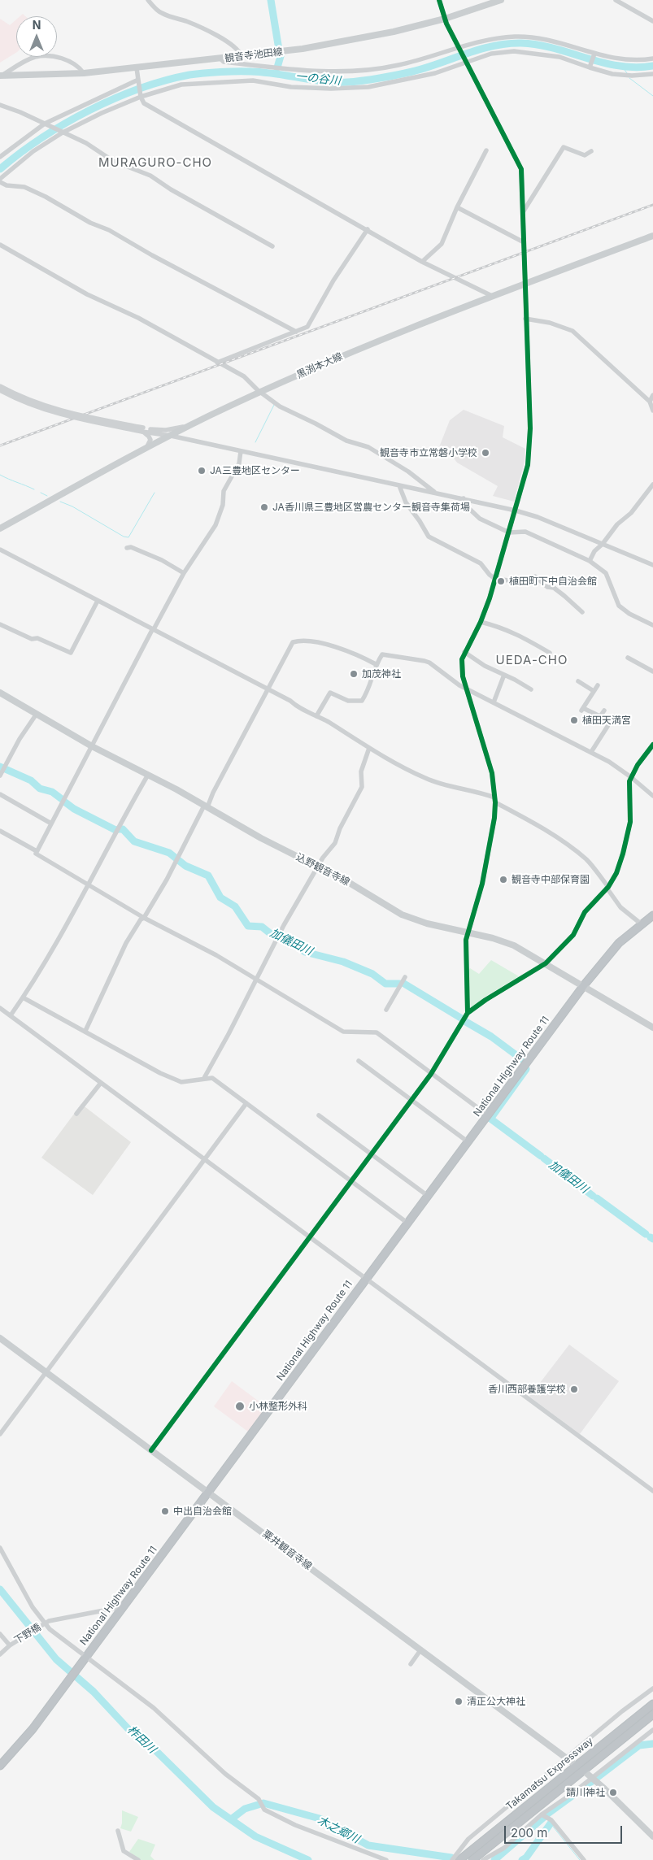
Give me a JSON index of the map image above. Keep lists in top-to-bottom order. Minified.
{"streets":{"highway":["National Highway Route 11","Takamatsu Expressway"],"main road":["観音寺池田線","黒渕本大線","込野観音寺線","粟井観音寺線"],"street":["下野橋"]},"crossings":[["込野観音寺線","National Highway Route 11"],["National Highway Route 11","粟井観音寺線"]],"districts":["MURAGURO-CHO","UEDA-CHO"],"water":["一の谷川","加儀田川","柞田川","木之郷川"],"places":["観音寺市立常磐小学校","JA三豊地区センター","JA香川県三豊地区営農センター観音寺集荷場","植田町下中自治会館","加茂神社","植田天満宮","観音寺中部保育園","香川西部養護学校","小林整形外科","中出自治会館","清正公大神社","請川神社"],"scale_bar":"200 m","north":"top"}
